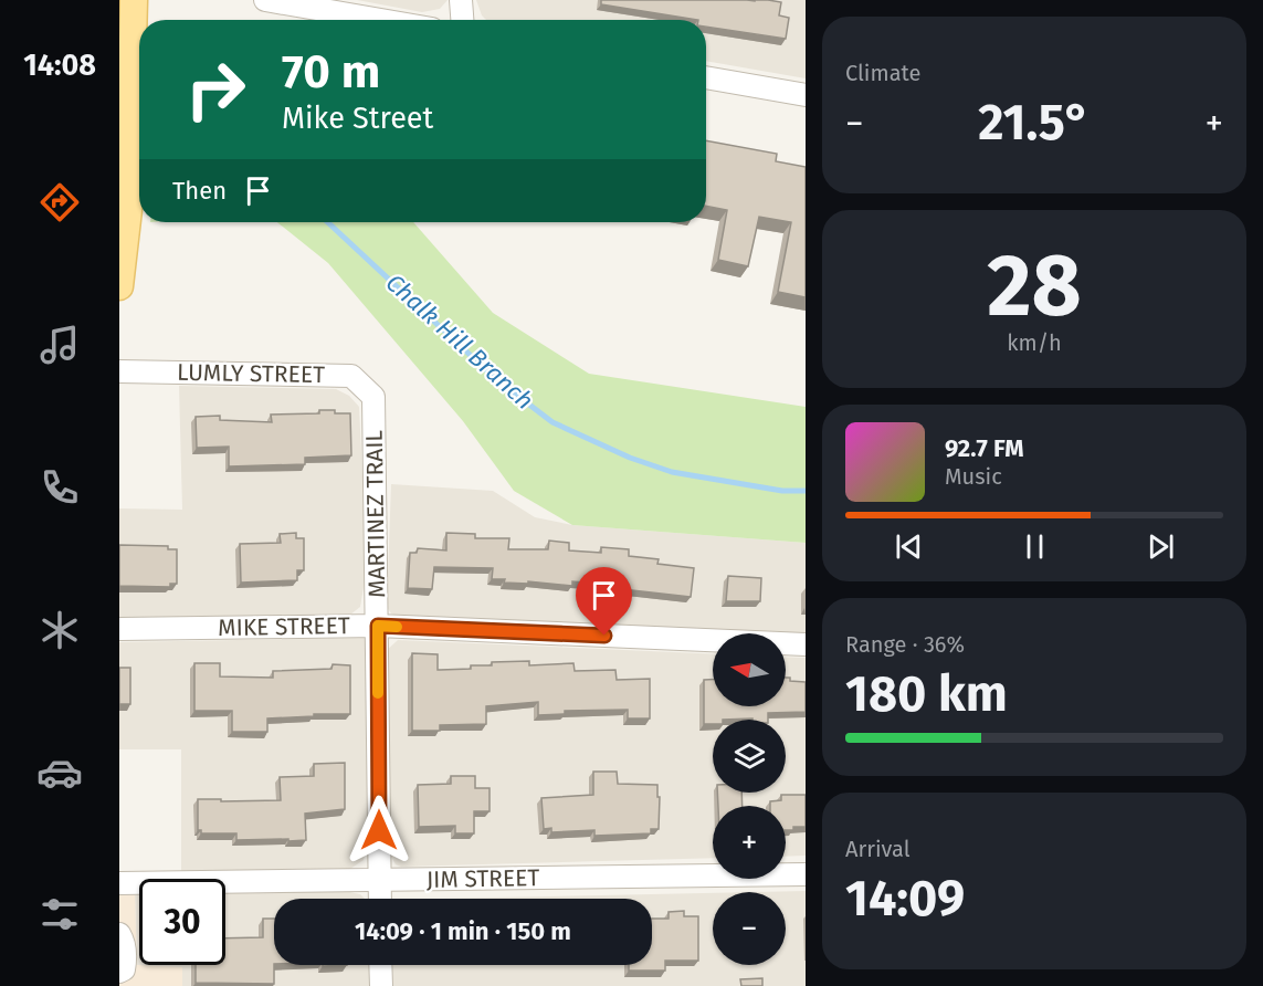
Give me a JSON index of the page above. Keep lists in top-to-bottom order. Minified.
{"streets":{"street":["LUMLY STREET","MARTINEZ TRAIL","MIKE STREET","JIM STREET"]},"crossings":[["LUMLY STREET","MARTINEZ TRAIL"],["MARTINEZ TRAIL","MIKE STREET"],["MARTINEZ TRAIL","JIM STREET"]],"water":["Chalk Hill Branch"],"north":"left","page":{"tabs":"14:08","tile":["Climate",["28","km/h"],["Range · 36%","180 km"],["Arrival","14:09"]],"turn":["70 m","Mike Street"],"heat":["−","21.5°","+"],"then":"Then","song":["92.7 FM","Music"],"map_buttons":["+","−"],"limit":"30","trip":"14:09 · 1 min · 150 m"}}
